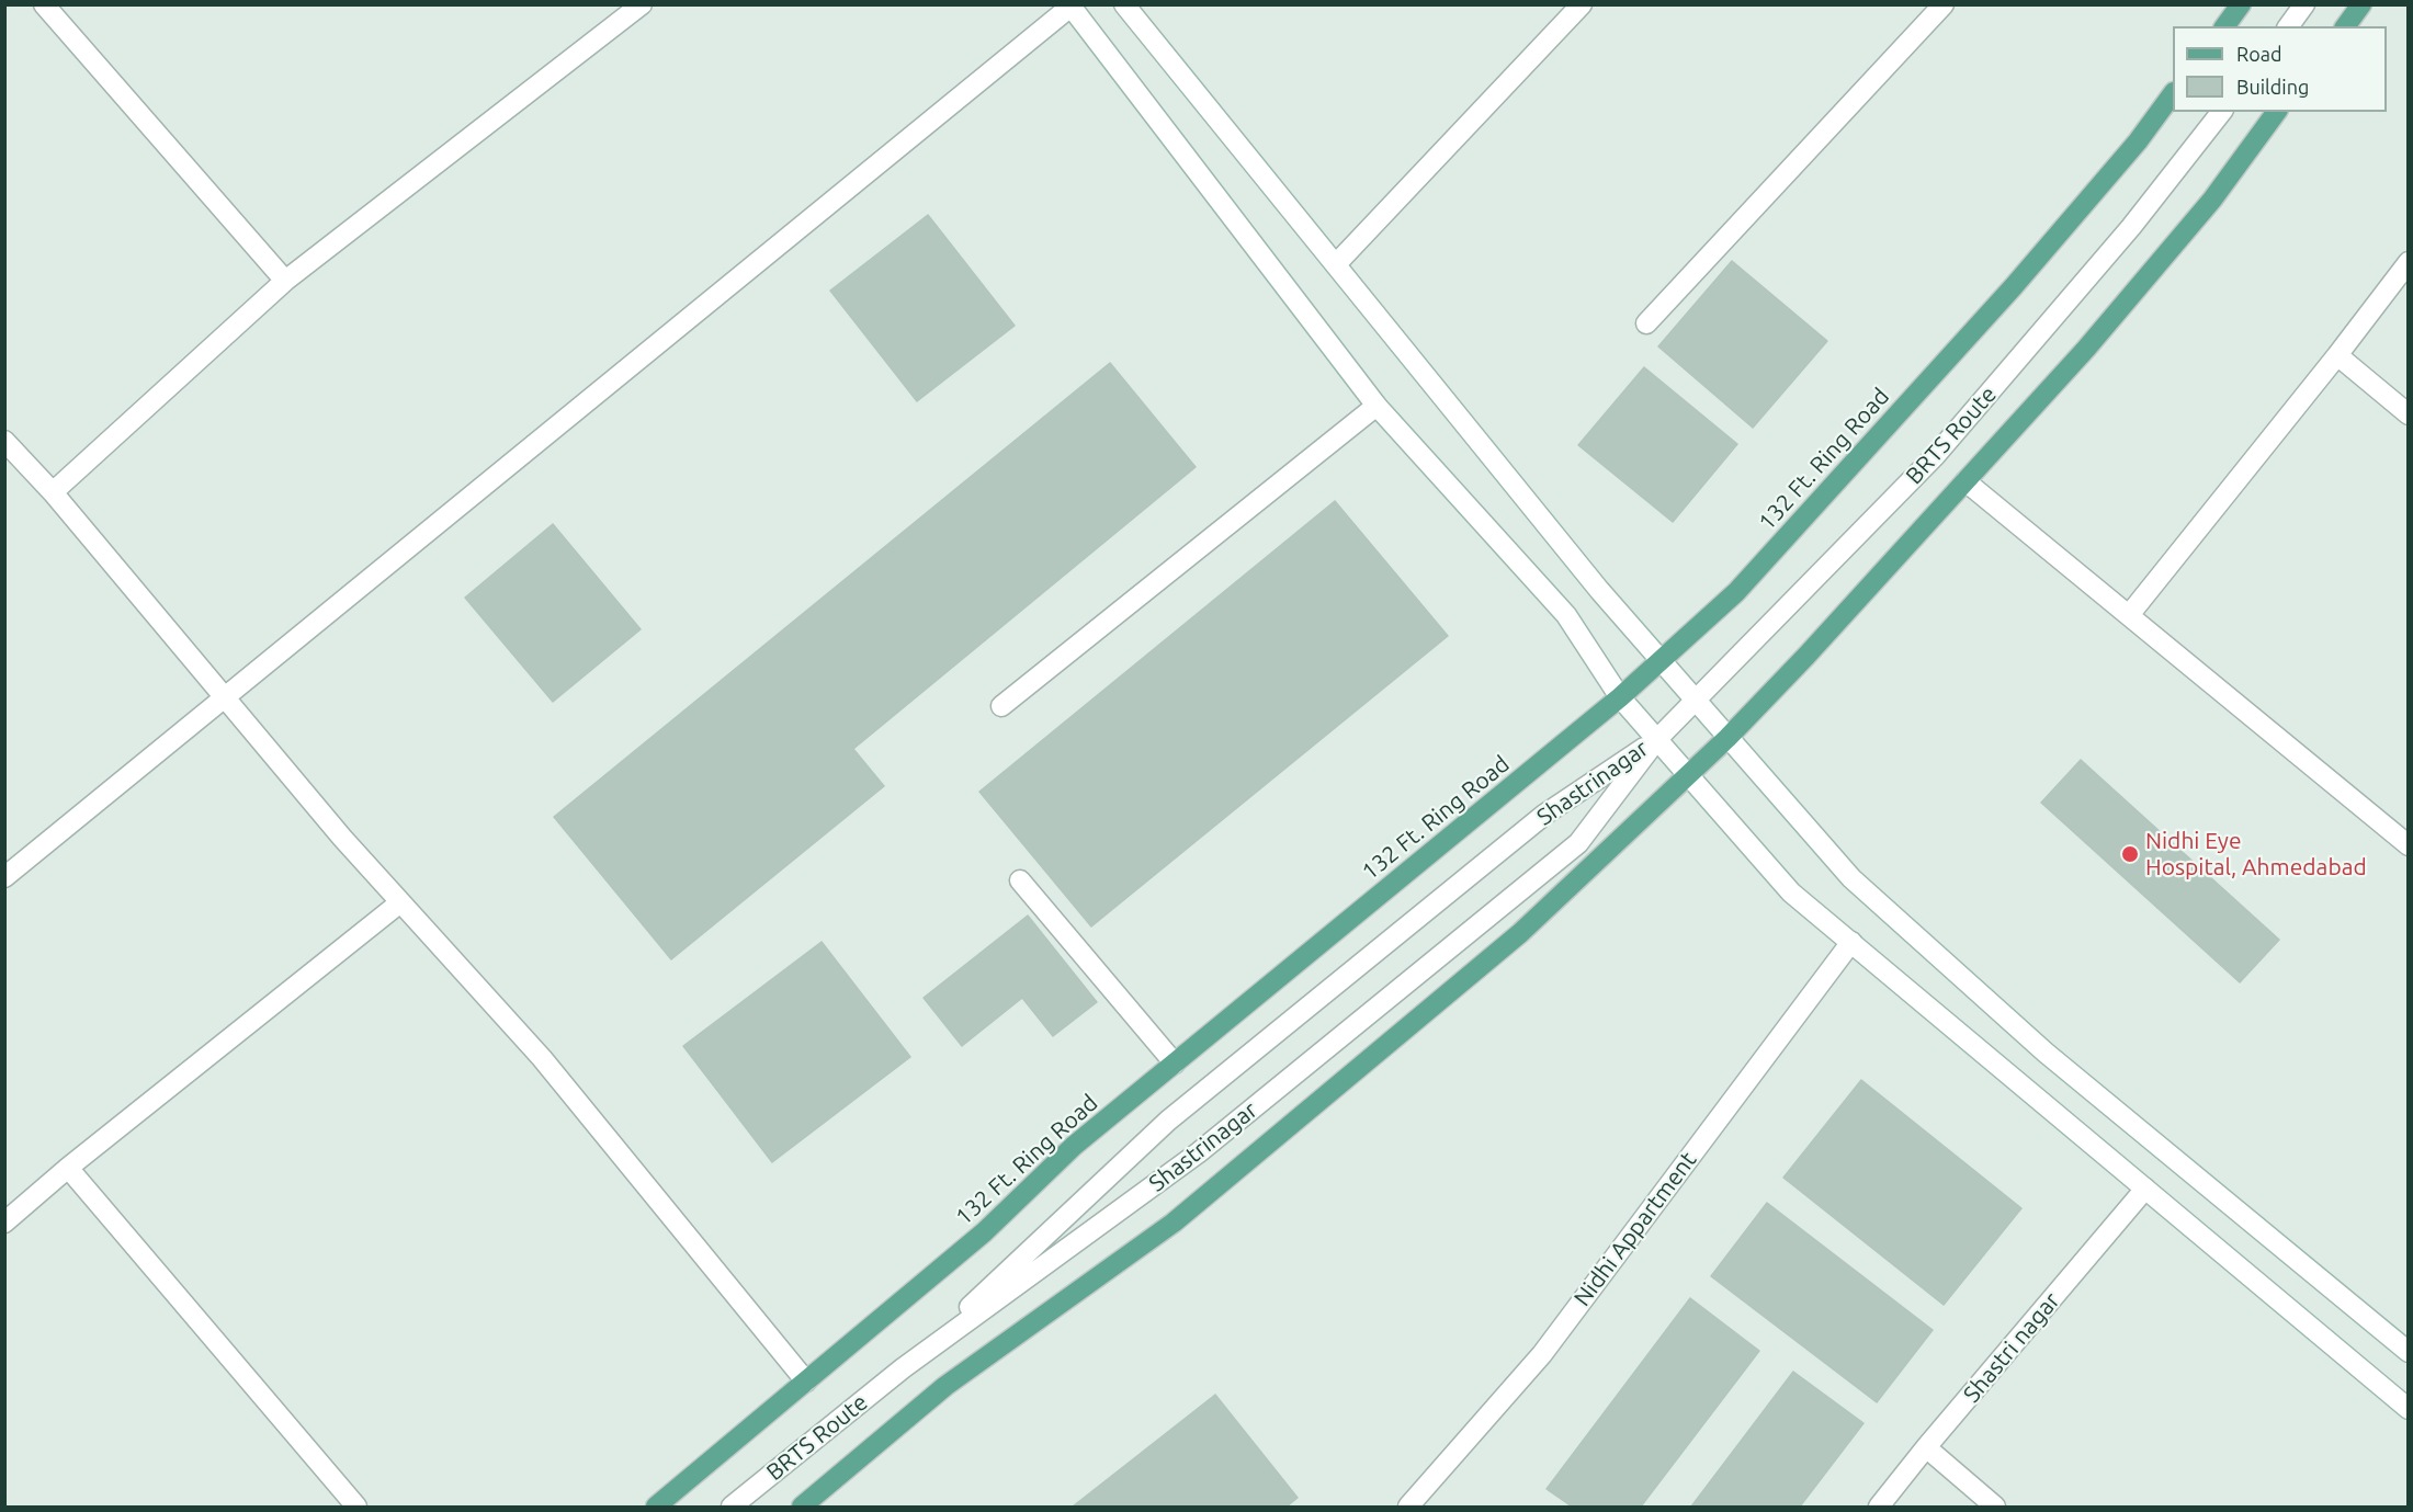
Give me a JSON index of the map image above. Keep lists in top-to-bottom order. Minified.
{"streets":{"main road":["132 Ft. Ring Road"],"street":["BRTS Route","Shastrinagar","Nidhi Appartment","Shastri nagar"]},"crossings":[["BRTS Route","Shastrinagar"]],"places":["Nidhi Eye Hospital, Ahmedabad"],"legend":["Road","Building"]}
